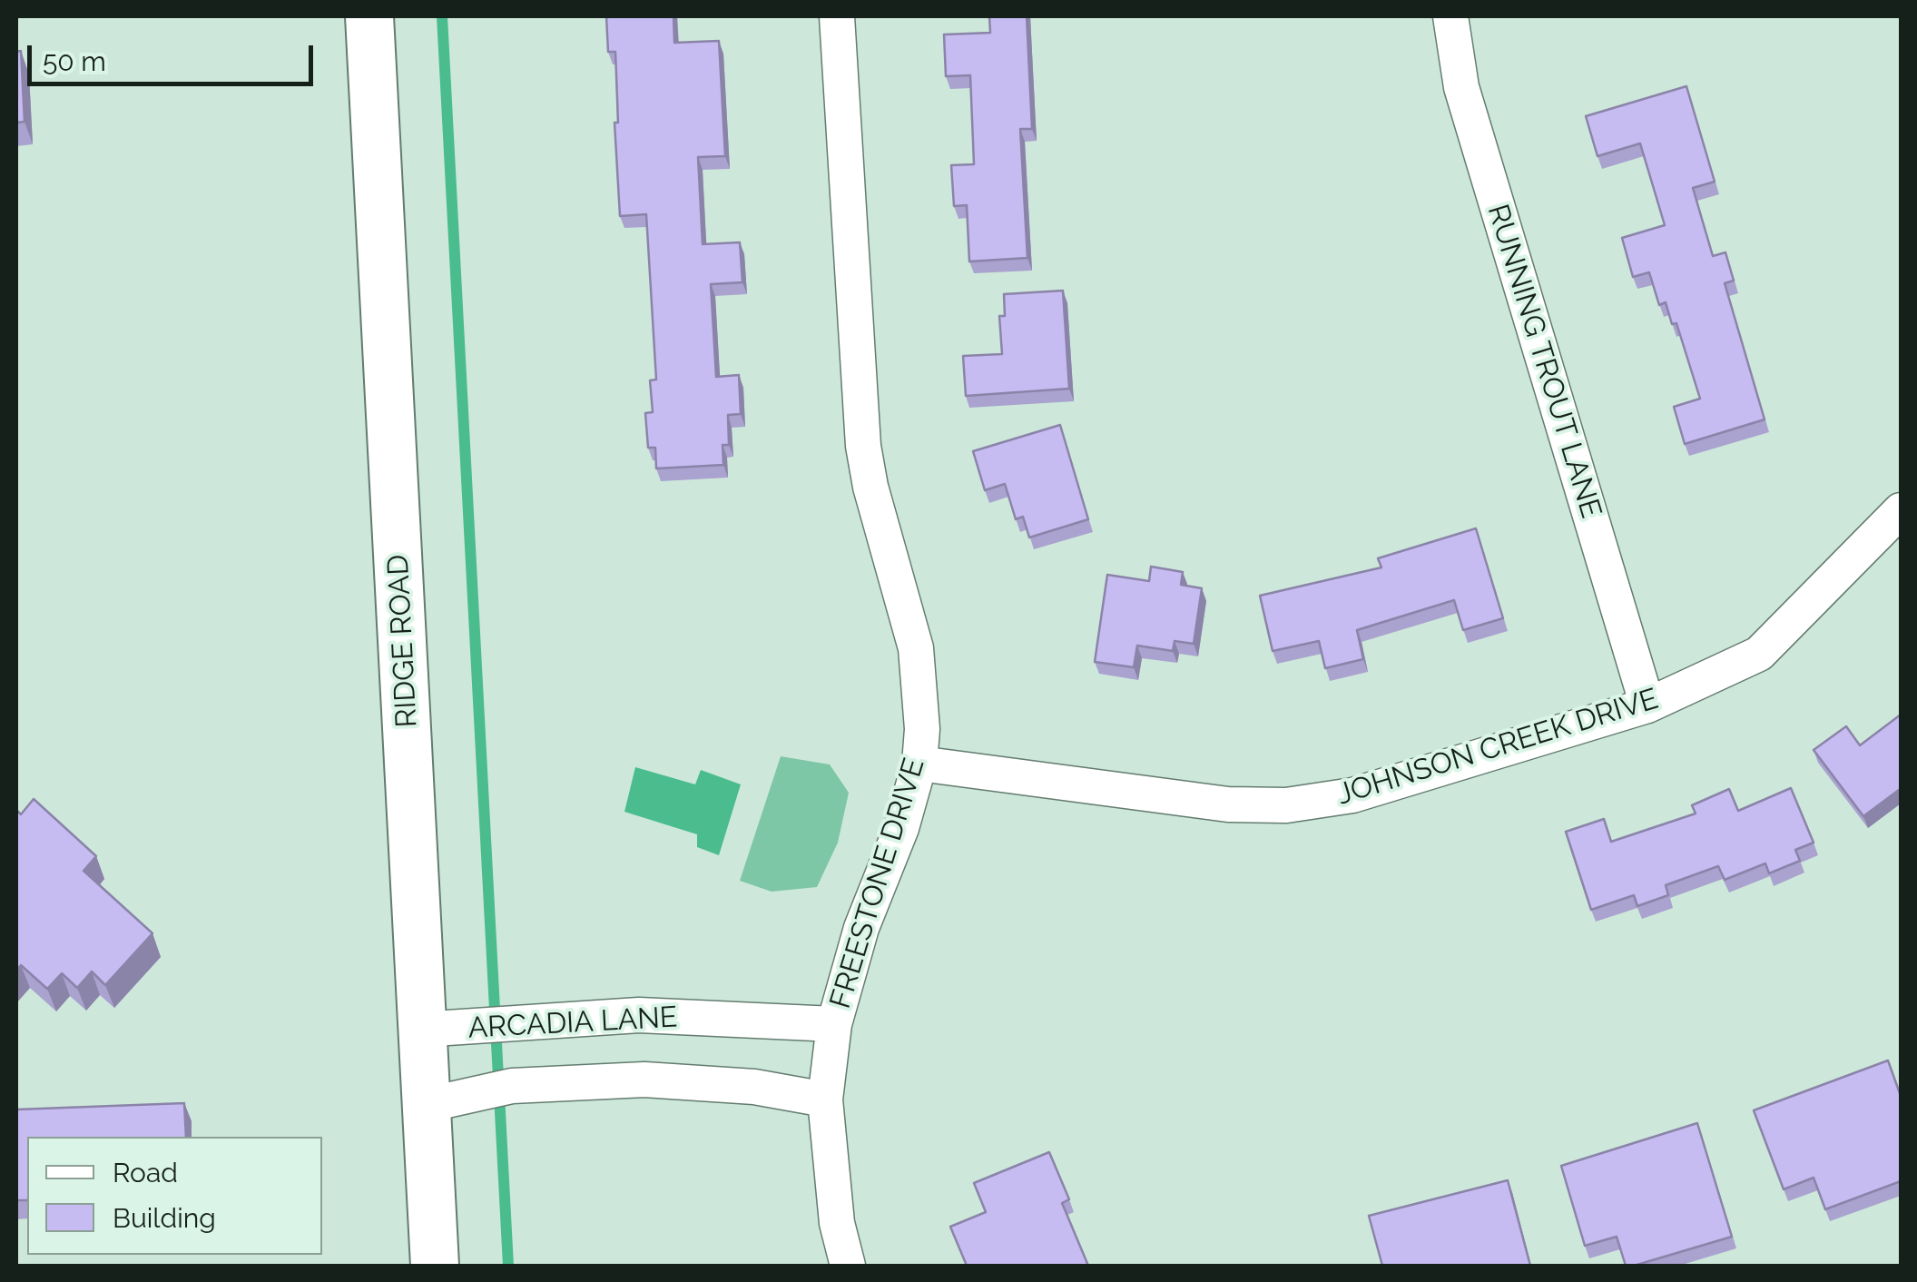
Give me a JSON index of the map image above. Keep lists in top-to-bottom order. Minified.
{"streets":{"street":["RUNNING TROUT LANE","RIDGE ROAD","JOHNSON CREEK DRIVE","FREESTONE DRIVE","ARCADIA LANE"]},"crossings":[["RUNNING TROUT LANE","JOHNSON CREEK DRIVE"],["RIDGE ROAD","ARCADIA LANE"],["JOHNSON CREEK DRIVE","FREESTONE DRIVE"],["FREESTONE DRIVE","ARCADIA LANE"]],"legend":["Road","Building"],"scale_bar":"50 m"}
